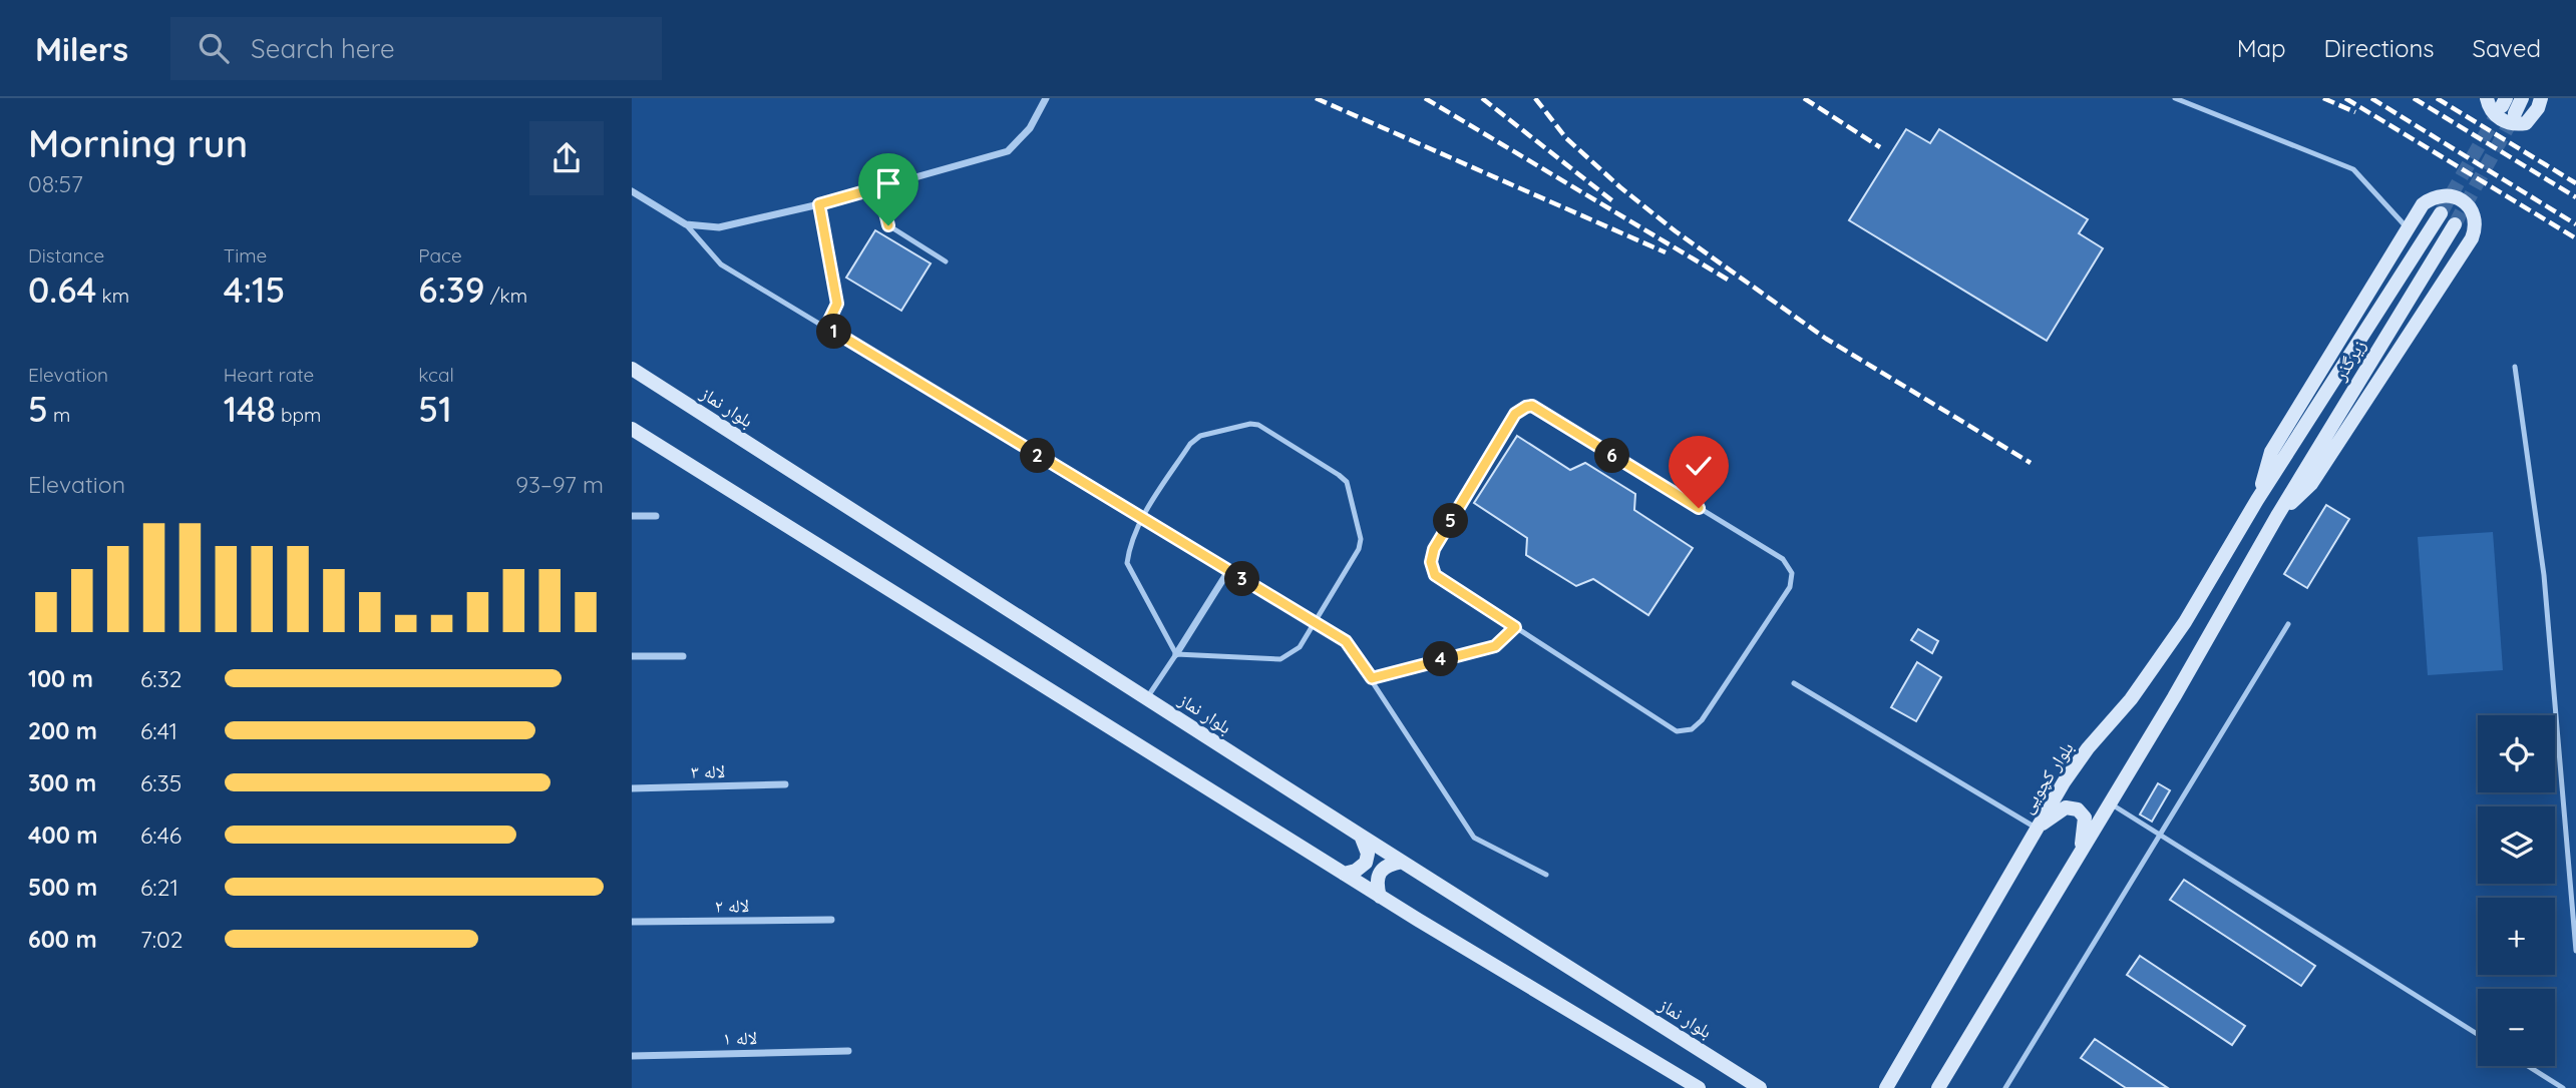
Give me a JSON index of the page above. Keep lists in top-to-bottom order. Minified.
{"streets":{"main road":["زیرگذر","بلوار نماز","بلوار کچویی"],"street":["لاله ۳","لاله ۲","لاله ۱"]},"crossings":[["زیرگذر","بلوار کچویی"]],"page":{"header":"Milers","search":"Search here","nav":["Map","Directions","Saved"],"heading":["Morning run","08:57"],"stats":[["Distance","0.64 km"],["Time","4:15"],["Pace","6:39 /km"],["Elevation","5 m"],["Heart rate","148 bpm"],["kcal","51"]],"pins":["1","2","6","5","3","4"],"chart":["Elevation","93–97 m"],"list":[{"name":"100 m","note":"6:32"},{"name":"200 m","note":"6:41"},{"name":"300 m","note":"6:35"},{"name":"400 m","note":"6:46"},{"name":"500 m","note":"6:21"},{"name":"600 m","note":"7:02"}],"map_buttons":["+","−"]}}
